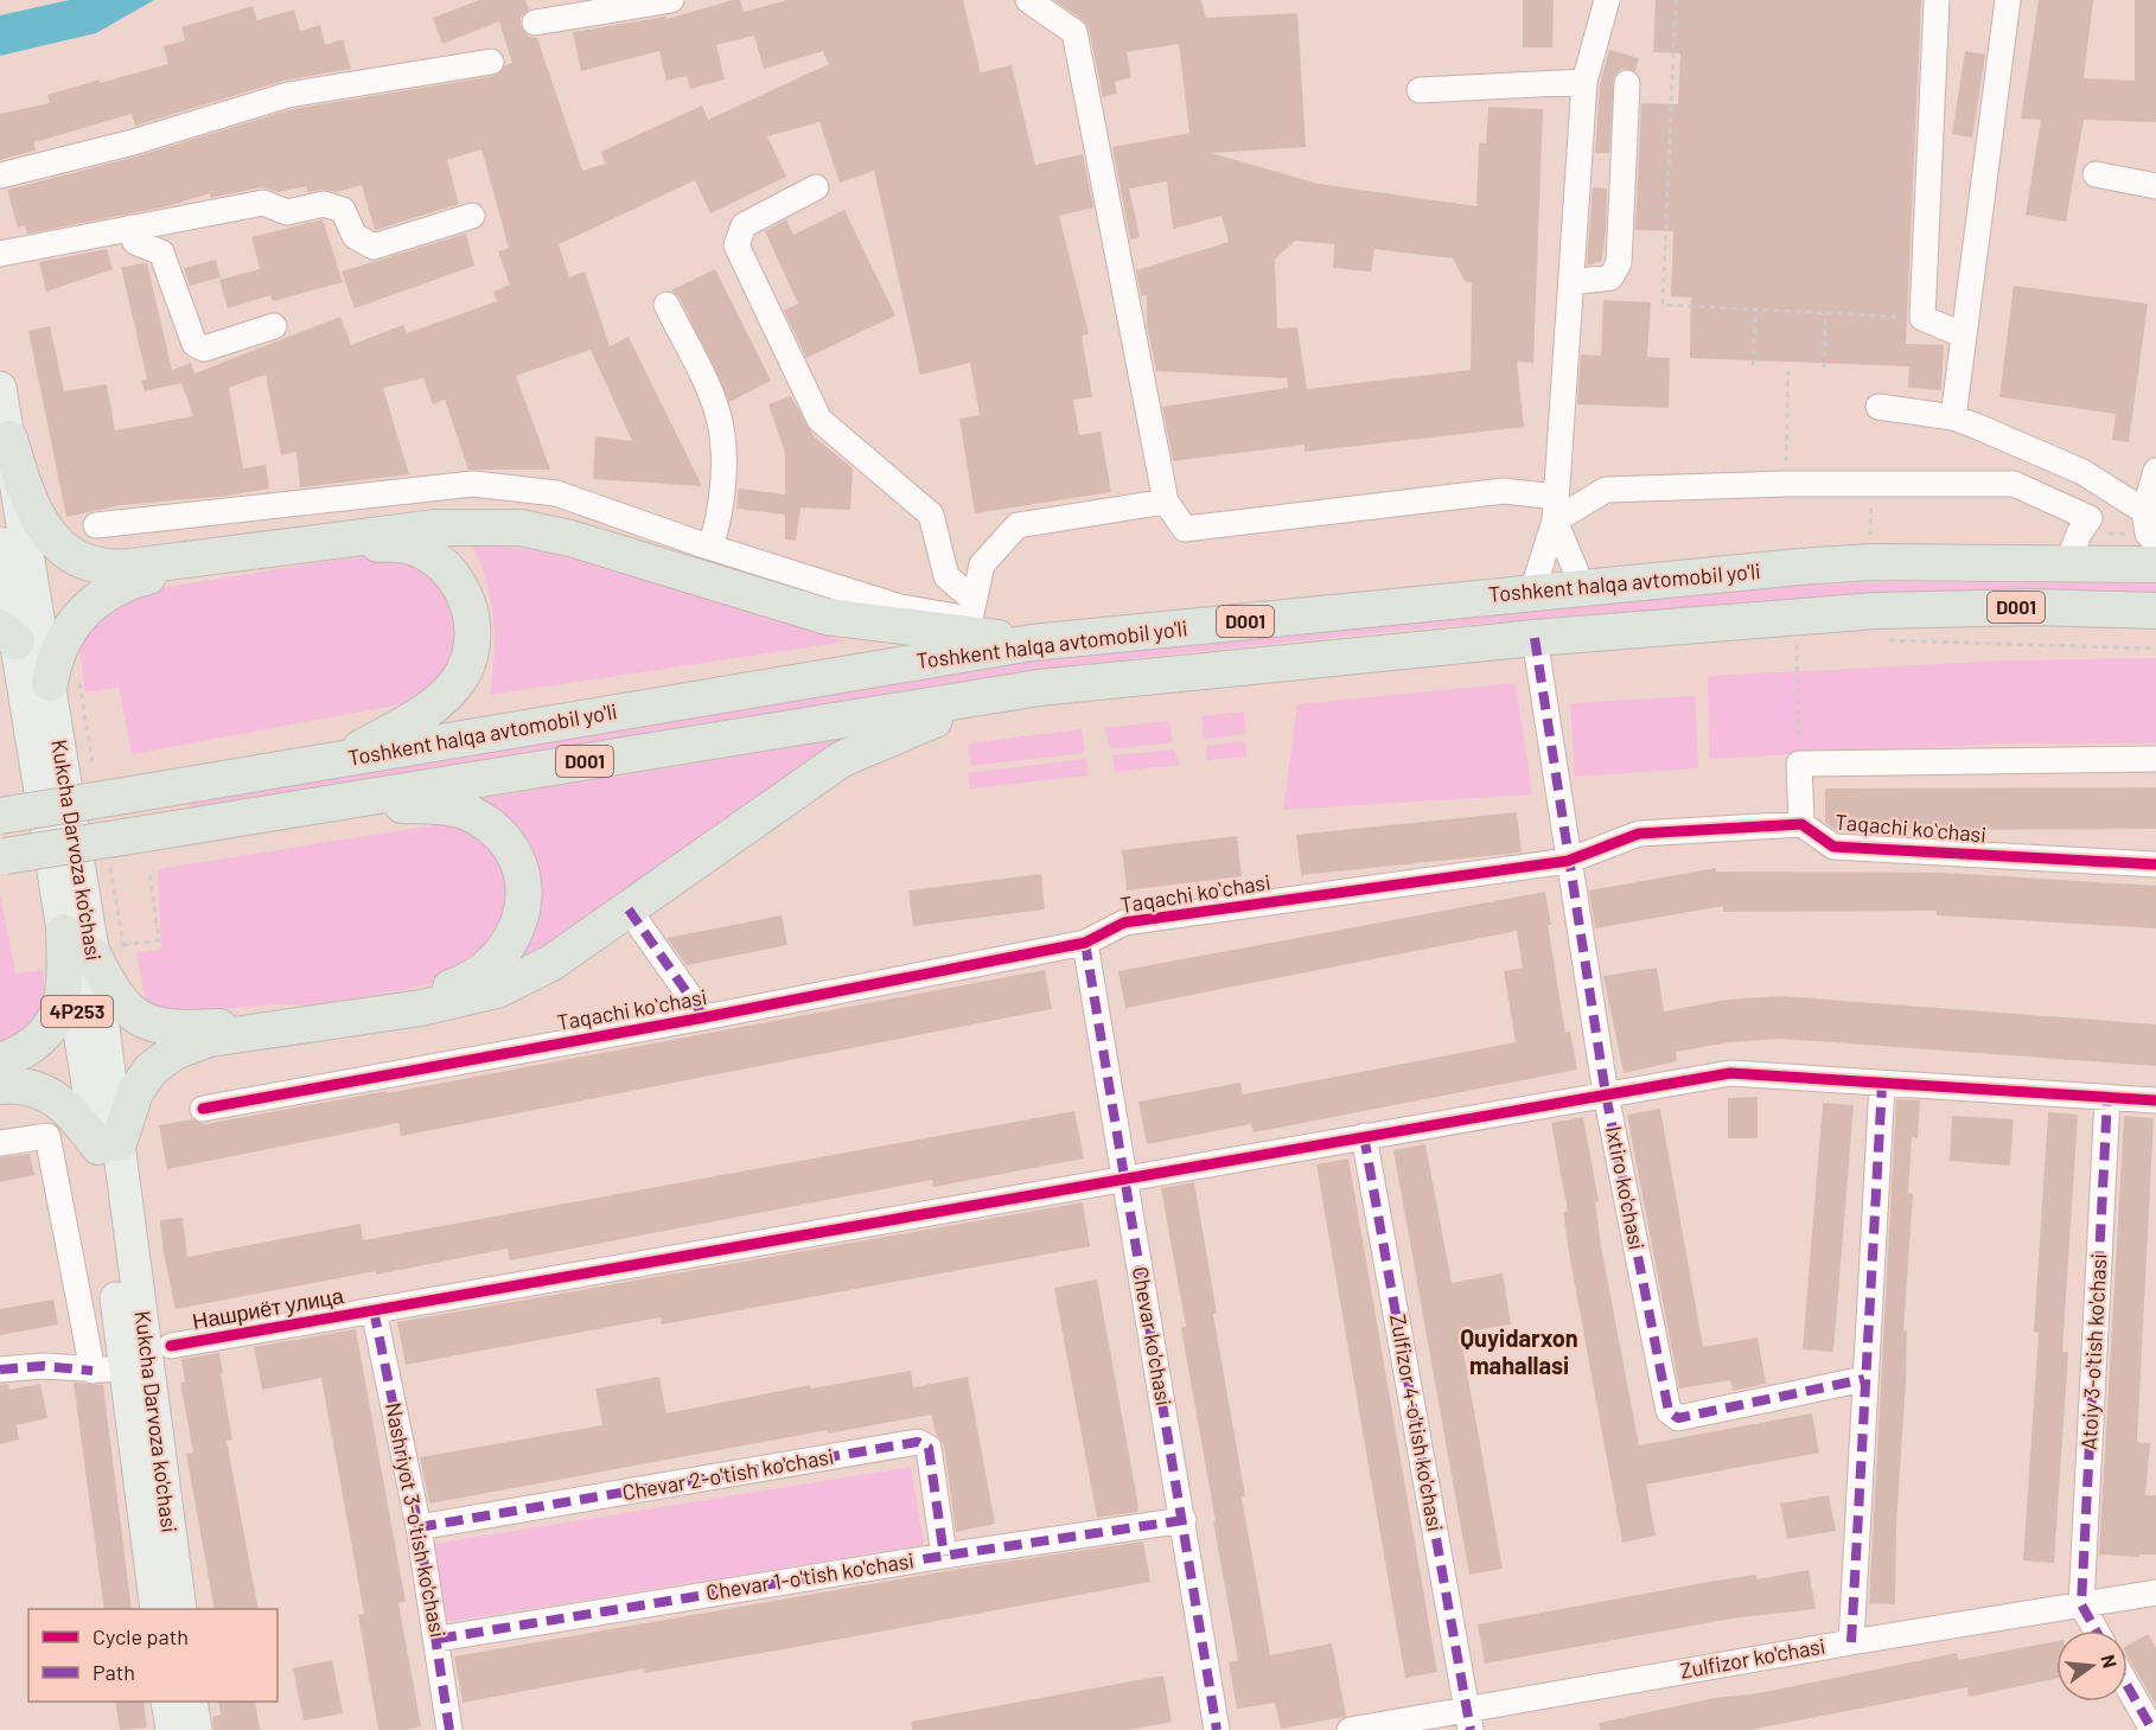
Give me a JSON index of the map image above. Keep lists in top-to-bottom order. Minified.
{"streets":{"highway":["Toshkent halqa avtomobil yo'li","D001"],"main road":["Kukcha Darvoza ko'chasi","4Р253"],"street":["Taqachi koʻchasi","Ixtiro ko'chasi","Нашриёт улица","Chevar ko'chasi","Atoiy 3-o'tish ko'chasi","Zulfizor 4-o'tish ko'chasi","Chevar 2-o'tish ko'chasi","Nashriyot 3-o'tish ko'chasi","Chevar 1-o'tish ko'chasi","Zulfizor ko'chasi"]},"crossings":[["Toshkent halqa avtomobil yo'li","Ixtiro ko'chasi"],["Taqachi koʻchasi","Ixtiro ko'chasi"],["Taqachi koʻchasi","Chevar ko'chasi"],["Ixtiro ko'chasi","Нашриёт улица"],["Нашриёт улица","Chevar ko'chasi"],["Нашриёт улица","Atoiy 3-o'tish ko'chasi"],["Нашриёт улица","Zulfizor 4-o'tish ko'chasi"],["Нашриёт улица","Nashriyot 3-o'tish ko'chasi"],["Chevar ko'chasi","Chevar 1-o'tish ko'chasi"],["Atoiy 3-o'tish ko'chasi","Zulfizor ko'chasi"],["Zulfizor 4-o'tish ko'chasi","Zulfizor ko'chasi"],["Chevar 2-o'tish ko'chasi","Nashriyot 3-o'tish ko'chasi"],["Chevar 2-o'tish ko'chasi","Chevar 1-o'tish ko'chasi"],["Nashriyot 3-o'tish ko'chasi","Chevar 1-o'tish ko'chasi"]],"districts":["Quyidarxon mahallasi"],"legend":["Cycle path","Path"],"north":"right"}
